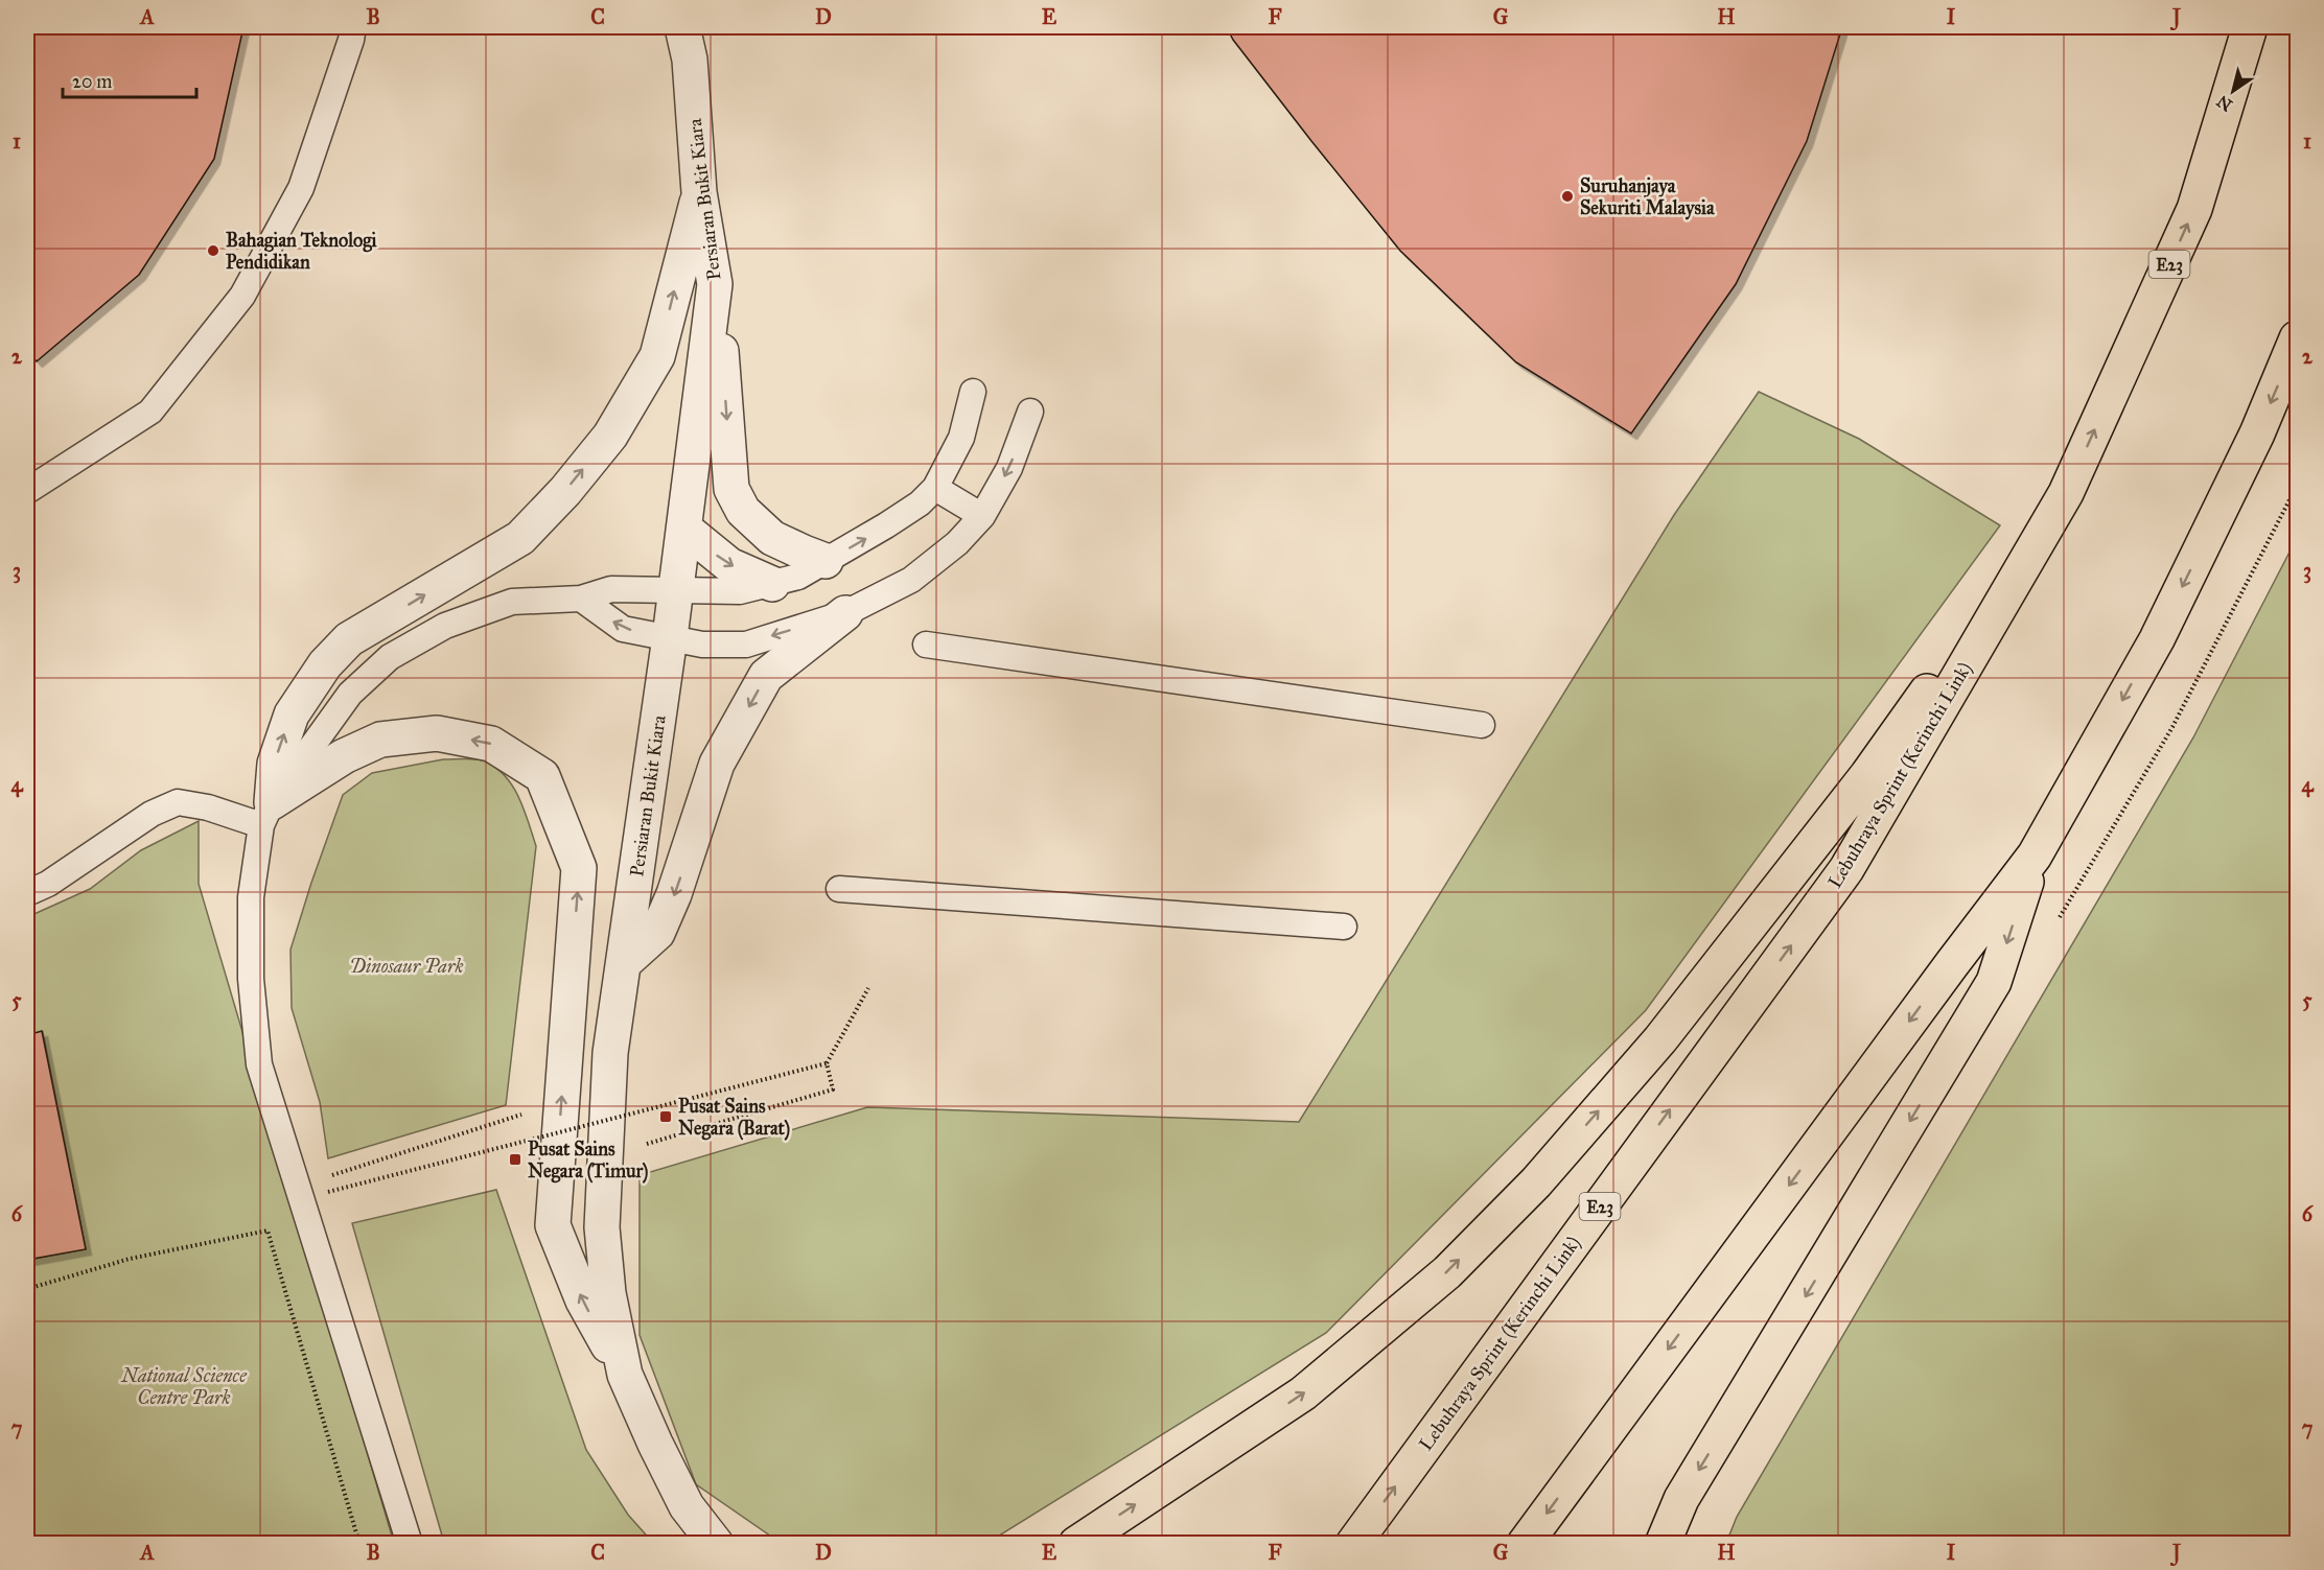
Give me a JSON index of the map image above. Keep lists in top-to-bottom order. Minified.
{"streets":{"highway":["E23","Lebuhraya Sprint (Kerinchi Link)"],"street":["Persiaran Bukit Kiara"]},"parks":["Dinosaur Park","National Science Centre Park"],"places":{"other":["Suruhanjaya Sekuriti Malaysia","Bahagian Teknologi Pendidikan"],"transit":["Pusat Sains Negara (Barat)","Pusat Sains Negara (Timur)"]},"scale_bar":"20 m","north":"bottom left","grid":{"columns":["A","B","C","D","E","F","G","H","I","J"],"rows":["1","2","3","4","5","6","7"]}}
